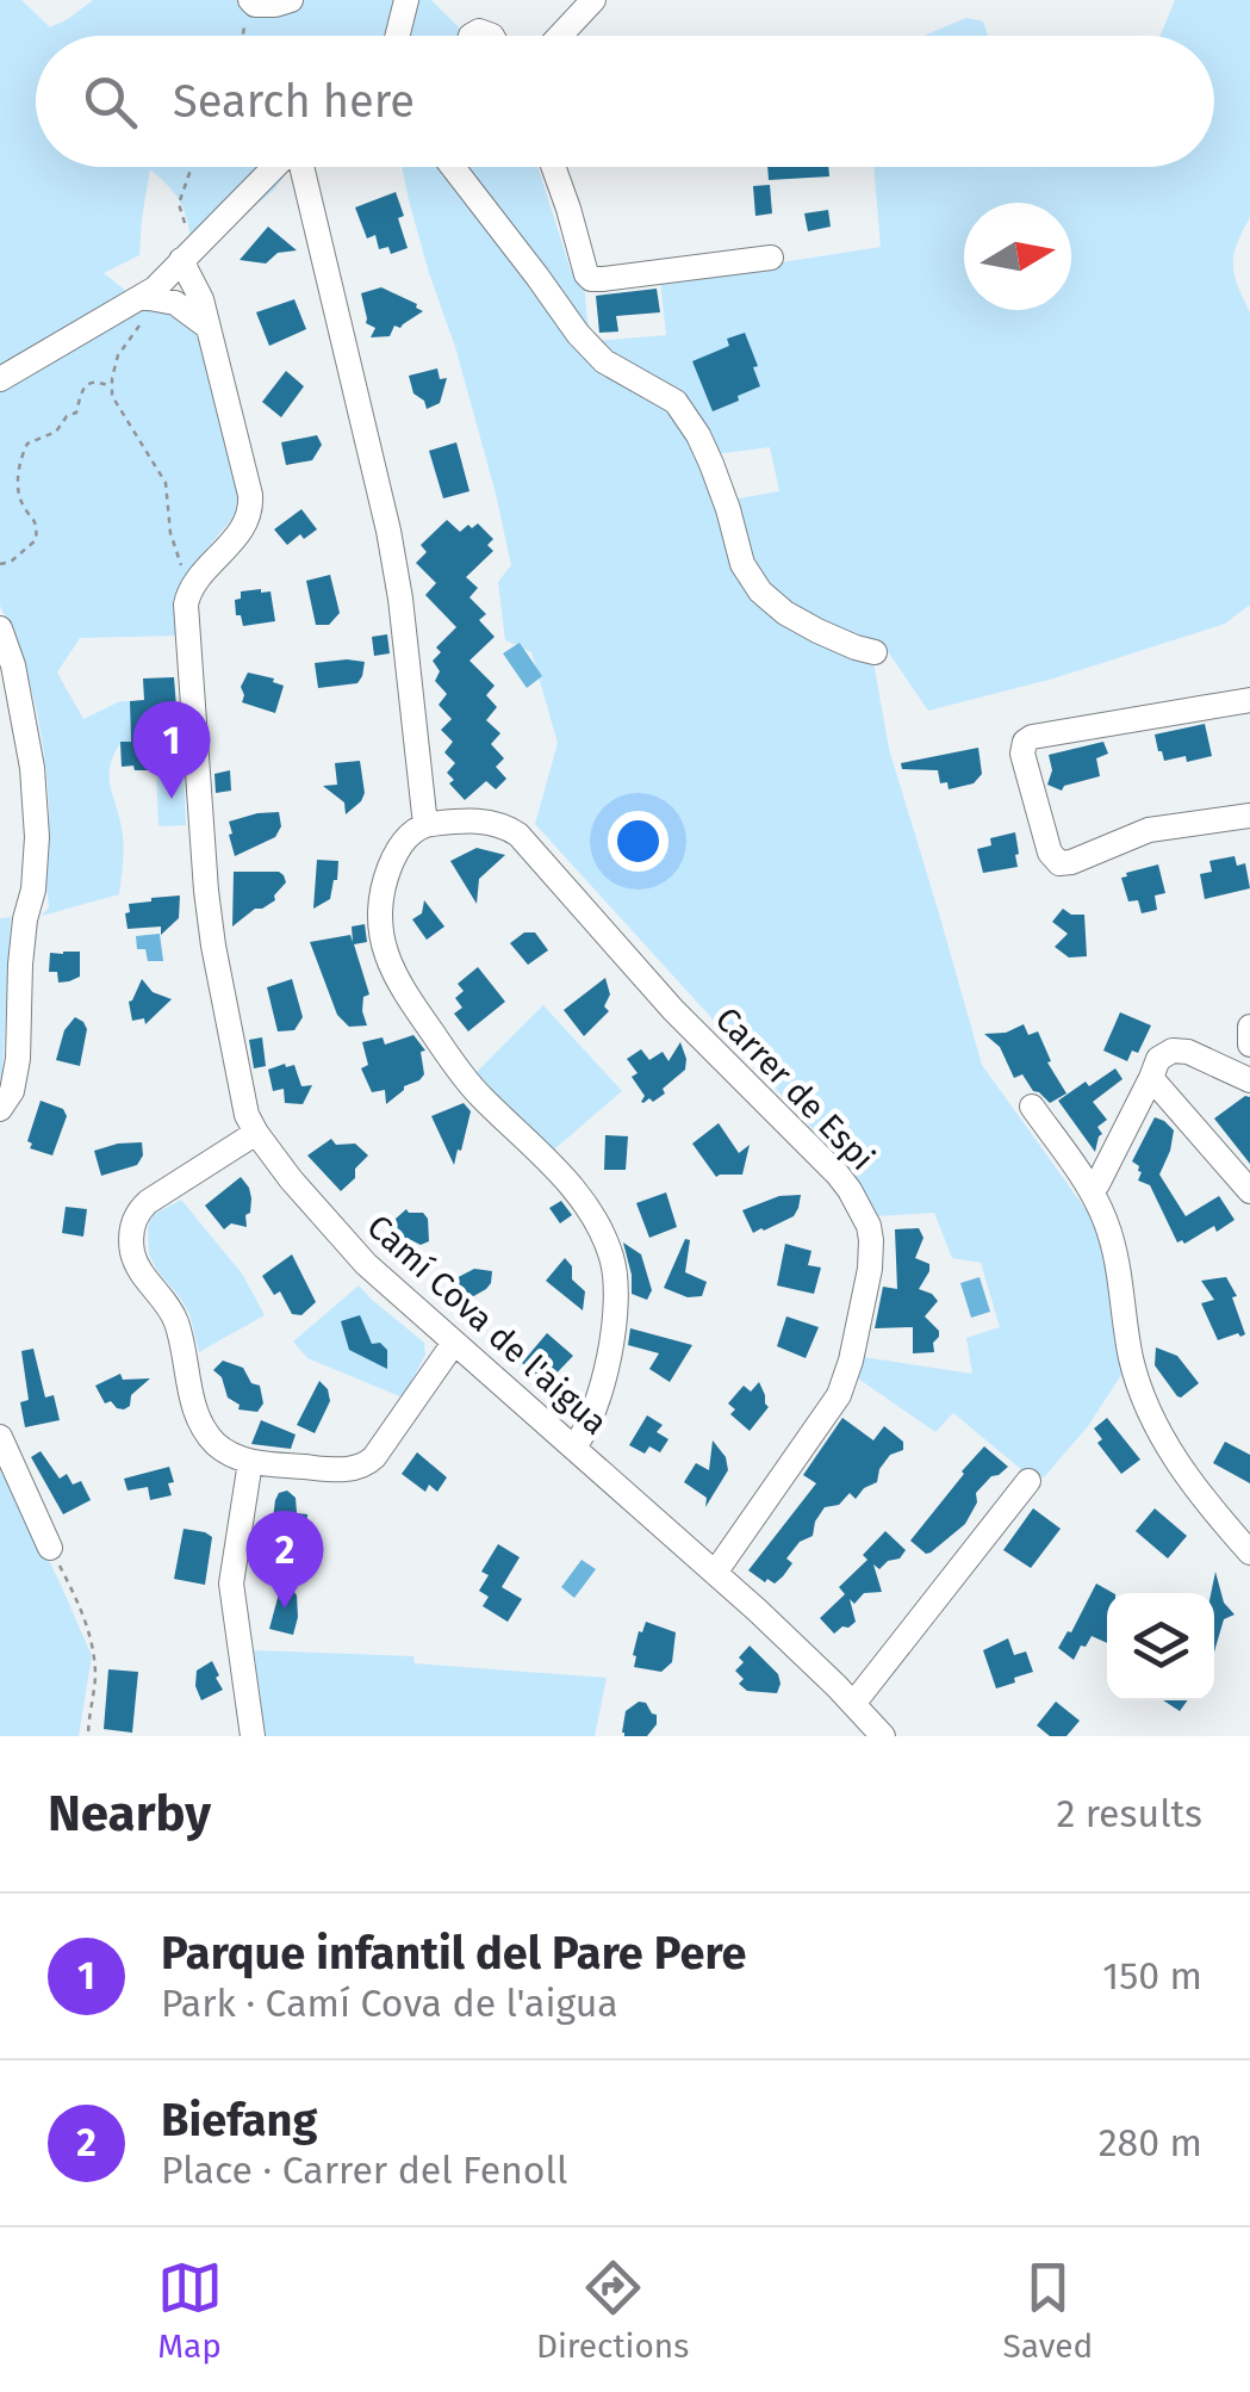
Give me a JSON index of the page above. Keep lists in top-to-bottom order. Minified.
{"streets":{"street":["Carrer de Espi","Camí Cova de l'aigua"]},"crossings":[["Carrer de Espi","Camí Cova de l'aigua"]],"north":"right","page":{"search":"Search here","pins":["1","2"],"heading":["Nearby","2 results"],"list":[{"mark":"1","name":"Parque infantil del Pare Pere","note":"Park · Camí Cova de l'aigua","value":"150 m"},{"mark":"2","name":"Biefang","note":"Place · Carrer del Fenoll","value":"280 m"}],"nav":["Map","Directions","Saved"]}}
